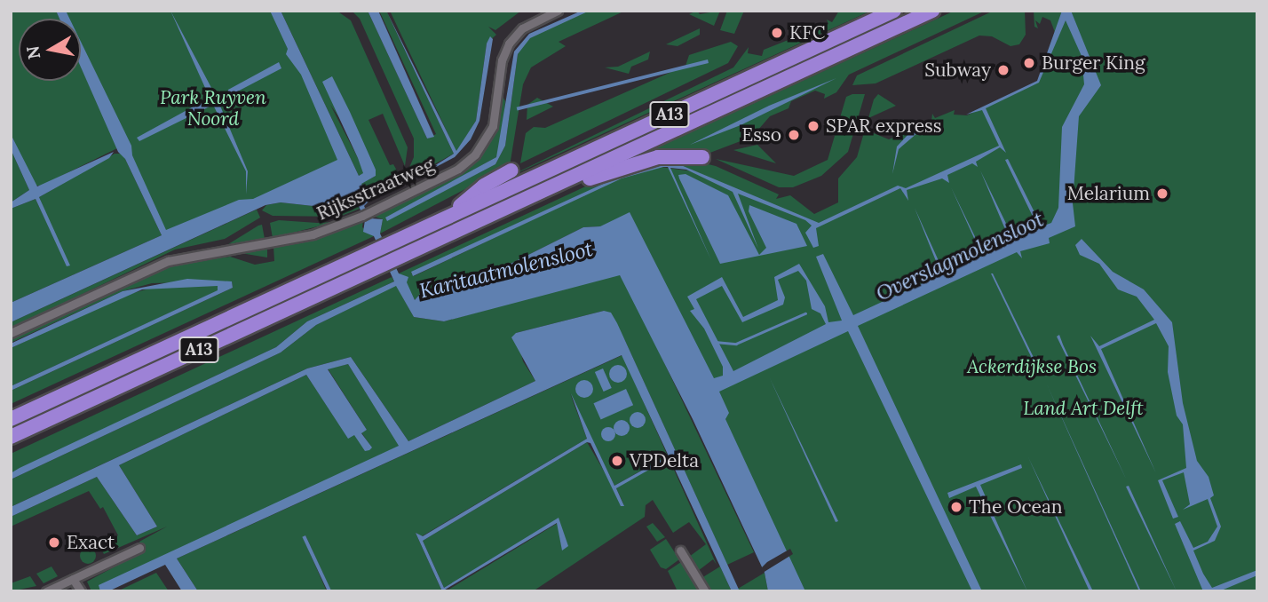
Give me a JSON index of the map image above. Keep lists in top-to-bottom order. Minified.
{"streets":{"highway":["A13"],"street":["Rijksstraatweg"]},"water":["Overslagmolensloot","Karitaatmolensloot"],"parks":["Park Ruyven Noord","Ackerdijkse Bos","Land Art Delft"],"places":["KFC","Burger King","Subway","SPAR express","Esso","Melarium","VPDelta","The Ocean","Exact"],"north":"left"}
